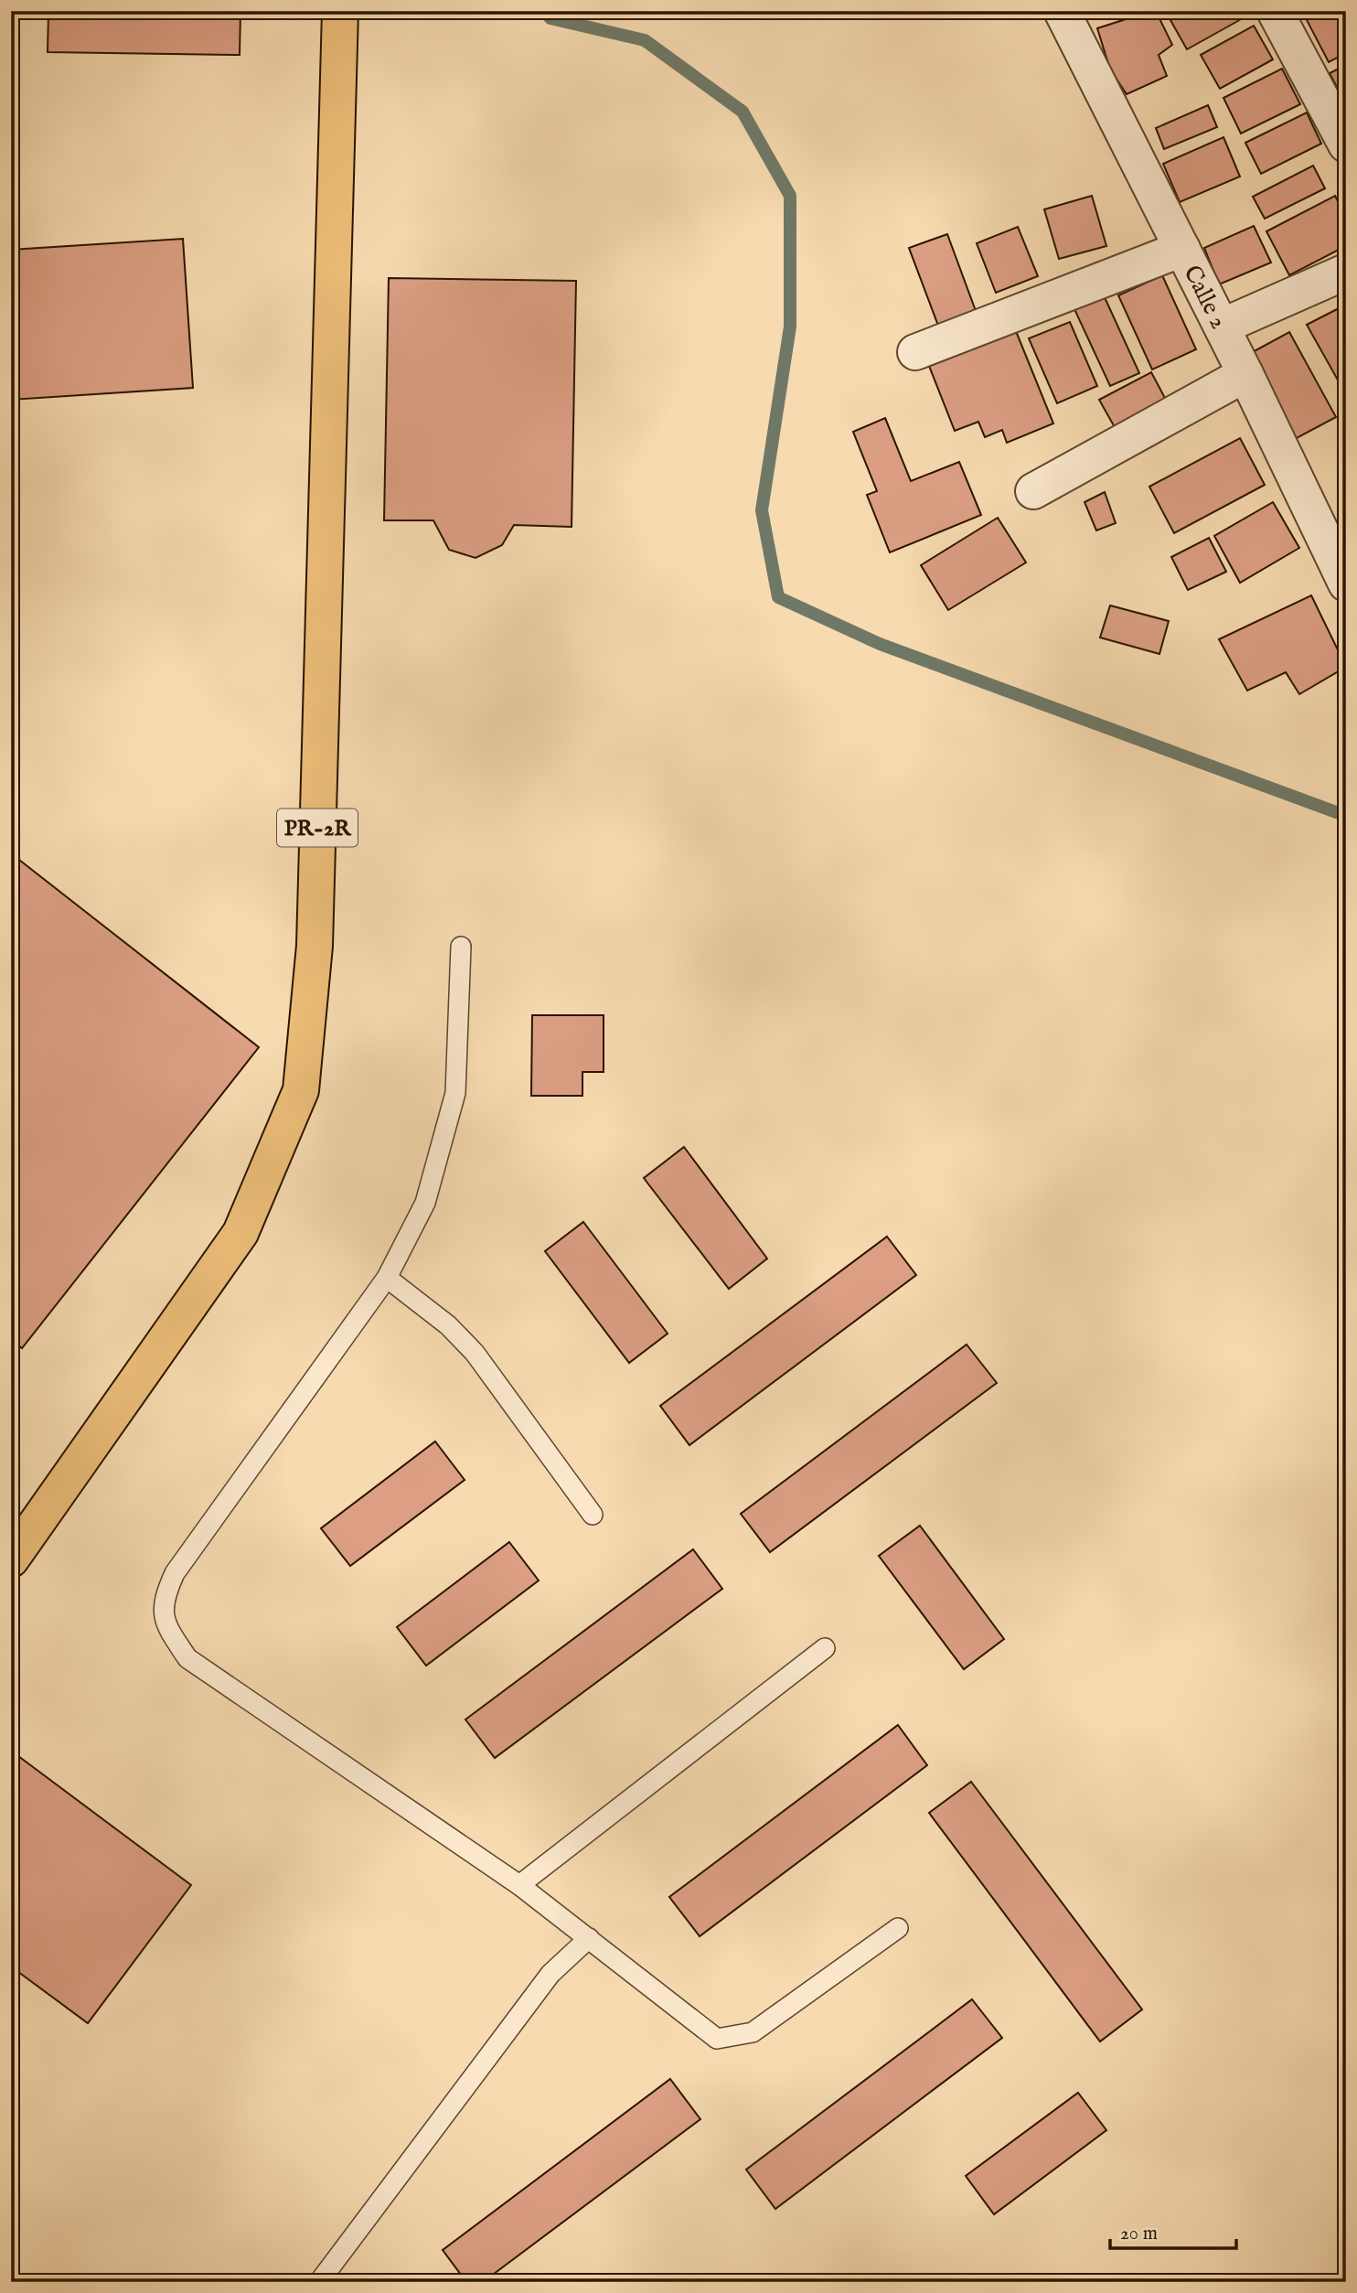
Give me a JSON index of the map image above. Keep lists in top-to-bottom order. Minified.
{"streets":{"main road":["PR-2R"],"street":["Calle 2"]},"scale_bar":"20 m"}
